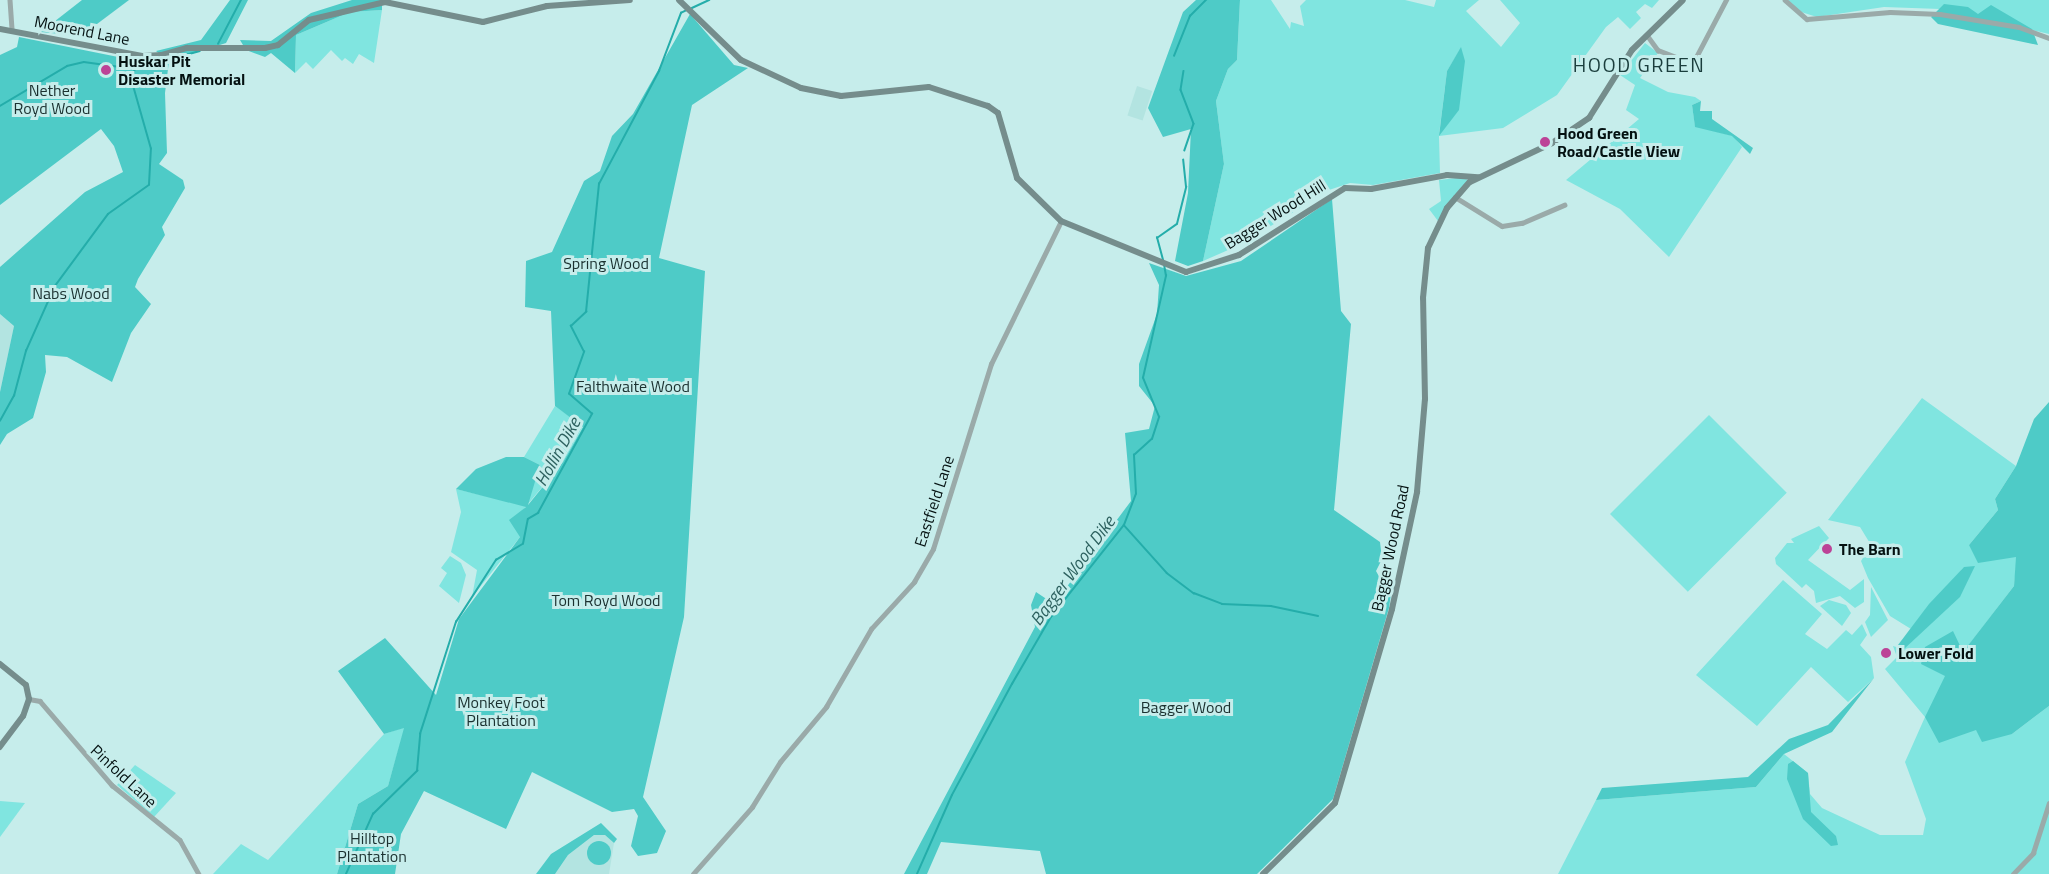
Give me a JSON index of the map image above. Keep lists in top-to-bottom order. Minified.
{"streets":{"street":["Moorend Lane","Bagger Wood Hill","Eastfield Lane","Bagger Wood Road","Pinfold Lane"]},"crossings":[["Bagger Wood Hill","Eastfield Lane"]],"districts":["HOOD GREEN"],"water":["Hollin Dike","Bagger Wood Dike"],"parks":["Nether Royd Wood","Spring Wood","Nabs Wood","Falthwaite Wood","Tom Royd Wood","Monkey Foot Plantation","Bagger Wood","Hilltop Plantation"],"places":["Huskar Pit Disaster Memorial","Hood Green Road/Castle View","The Barn","Lower Fold"]}
